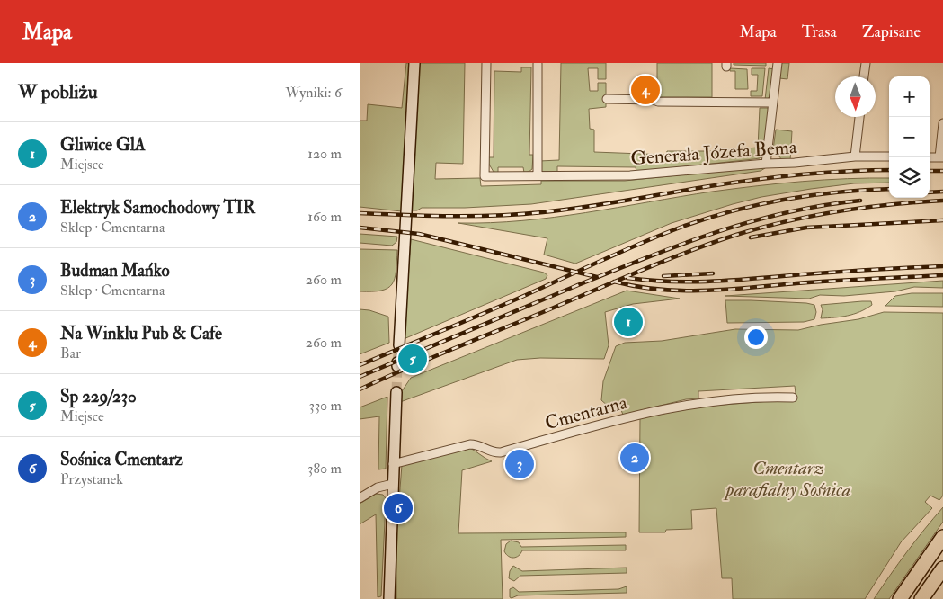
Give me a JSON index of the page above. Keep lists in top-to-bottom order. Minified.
{"streets":{"street":["Generała Józefa Bema","Cmentarna"]},"parks":["Cmentarz parafialny Sośnica"],"north":"bottom","page":{"header":"Mapa","nav":["Mapa","Trasa","Zapisane"],"heading":["W pobliżu","Wyniki: 6"],"pins":["4","1","5","2","3","6"],"map_buttons":["+","−"],"list":[{"mark":"1","name":"Gliwice GlA","note":"Miejsce","value":"120 m"},{"mark":"2","name":"Elektryk Samochodowy TIR","note":"Sklep · Cmentarna","value":"160 m"},{"mark":"3","name":"Budman Mańko","note":"Sklep · Cmentarna","value":"260 m"},{"mark":"4","name":"Na Winklu Pub & Cafe","note":"Bar","value":"260 m"},{"mark":"5","name":"Sp 229/230","note":"Miejsce","value":"330 m"},{"mark":"6","name":"Sośnica Cmentarz","note":"Przystanek","value":"380 m"}]}}
